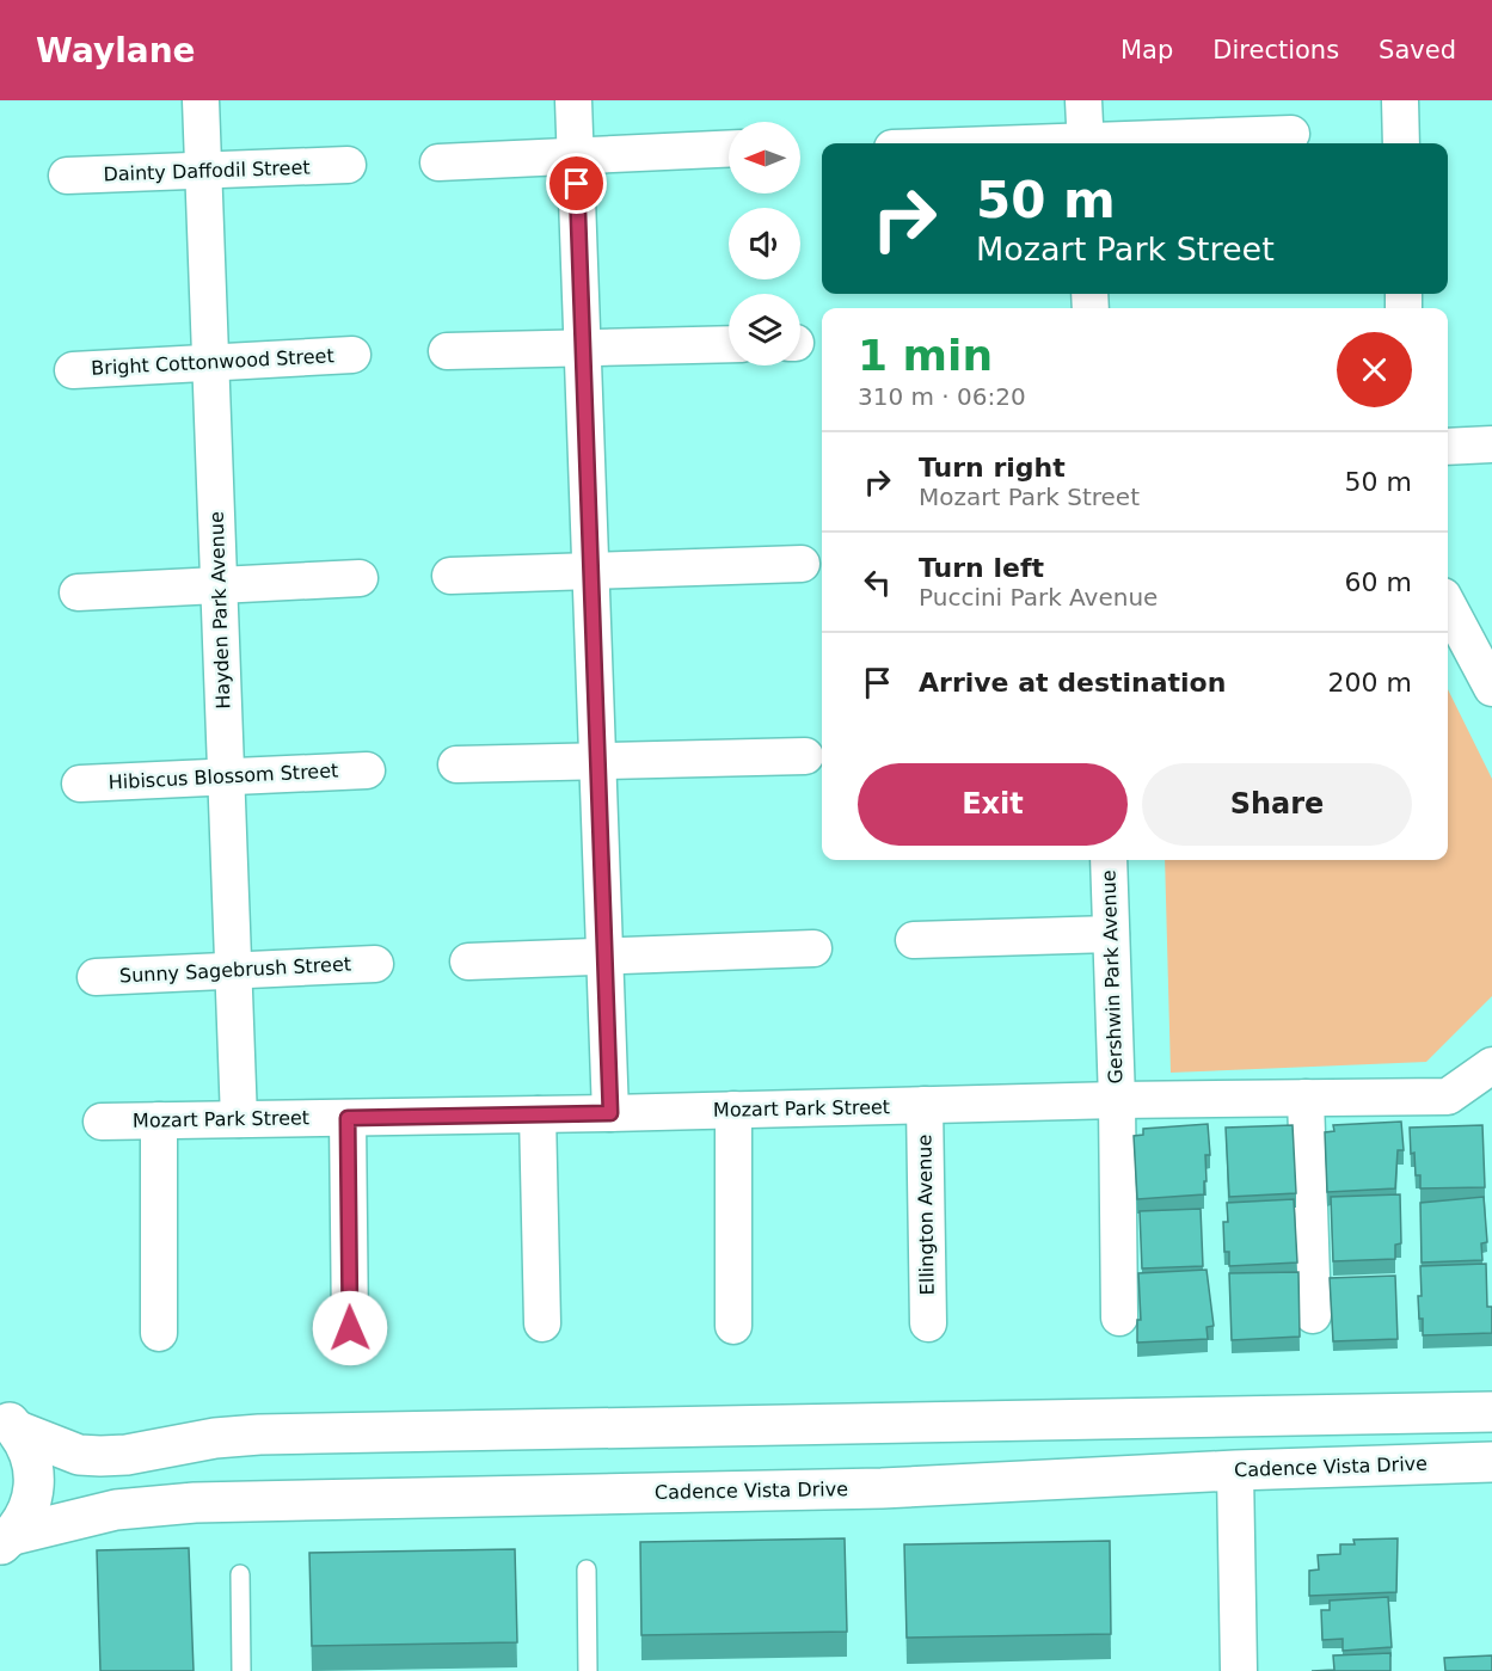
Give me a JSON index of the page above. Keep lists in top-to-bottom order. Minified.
{"streets":{"street":["Dainty Daffodil Street","Bright Cottonwood Street","Hayden Park Avenue","Hibiscus Blossom Street","Sunny Sagebrush Street","Gershwin Park Avenue","Mozart Park Street","Ellington Avenue","Cadence Vista Drive"]},"crossings":[["Dainty Daffodil Street","Hayden Park Avenue"],["Bright Cottonwood Street","Hayden Park Avenue"],["Hayden Park Avenue","Hibiscus Blossom Street"],["Hayden Park Avenue","Sunny Sagebrush Street"],["Hayden Park Avenue","Mozart Park Street"],["Gershwin Park Avenue","Mozart Park Street"],["Mozart Park Street","Ellington Avenue"]],"north":"left","page":{"header":"Waylane","nav":["Map","Directions","Saved"],"turn":["50 m","Mozart Park Street"],"heading":["1 min","310 m · 06:20"],"list":[{"name":"Turn right","note":"Mozart Park Street","value":"50 m"},{"name":"Turn left","note":"Puccini Park Avenue","value":"60 m"},{"name":"Arrive at destination","value":"200 m"}],"buttons":["Exit","Share"]}}
